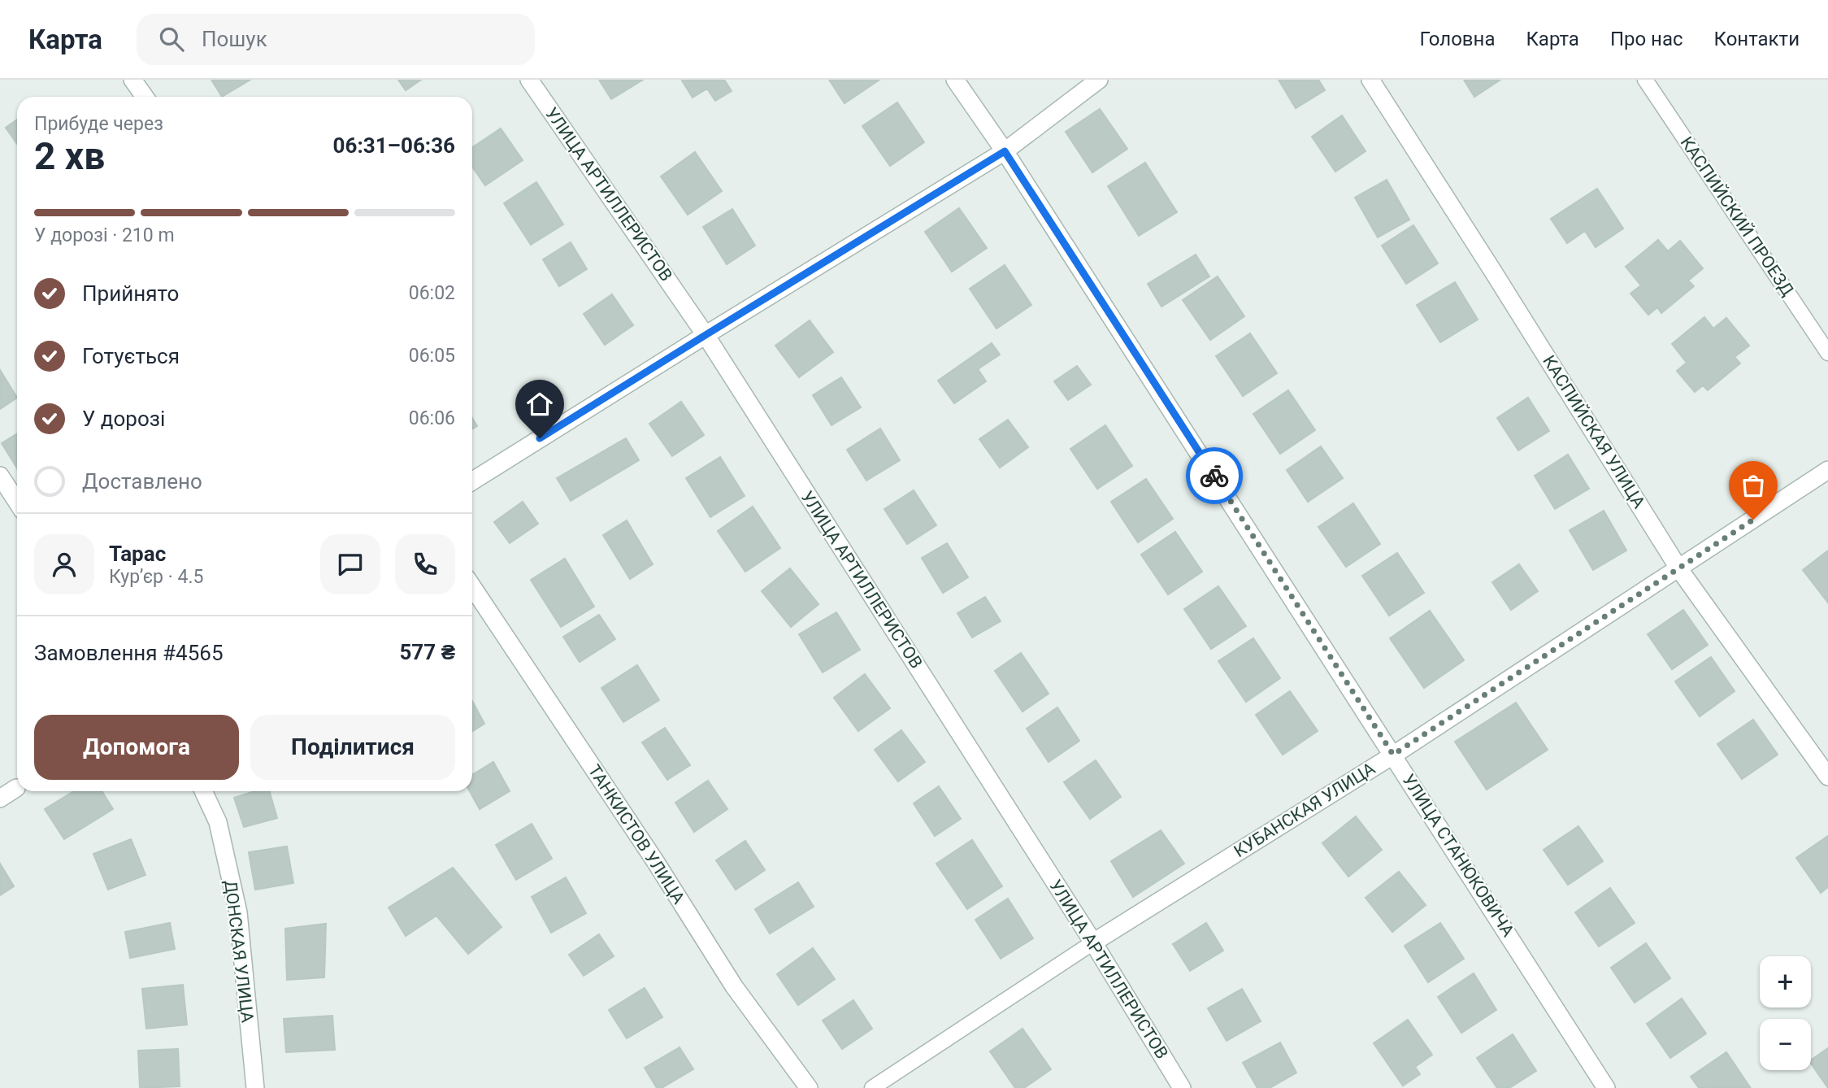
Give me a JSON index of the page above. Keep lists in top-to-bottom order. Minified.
{"streets":{"street":["УЛИЦА АРТИЛЛЕРИСТОВ","КАСПИЙСКАЯ УЛИЦА","КУБАНСКАЯ УЛИЦА","ТАНКИСТОВ УЛИЦА","УЛИЦА СТАНЮКОВИЧА","ДОНСКАЯ УЛИЦА"],"lane":["КАСПИЙСКИЙ ПРОЕЗД"]},"crossings":[["УЛИЦА АРТИЛЛЕРИСТОВ","КУБАНСКАЯ УЛИЦА"],["КАСПИЙСКАЯ УЛИЦА","КУБАНСКАЯ УЛИЦА"],["КУБАНСКАЯ УЛИЦА","УЛИЦА СТАНЮКОВИЧА"]],"page":{"header":"Карта","search":"Пошук","nav":["Головна","Карта","Про нас","Контакти"],"heading":["2 хв","Прибуде через","06:31–06:36"],"panel":["Тарас","Кур’єр · 4.5","Замовлення #4565","577 ₴"],"bar":"У дорозі · 210 m","list":[["Прийнято","06:02"],["Готується","06:05"],["У дорозі","06:06"],"Доставлено"],"buttons":["Допомога","Поділитися"],"map_buttons":["+","−"]}}
